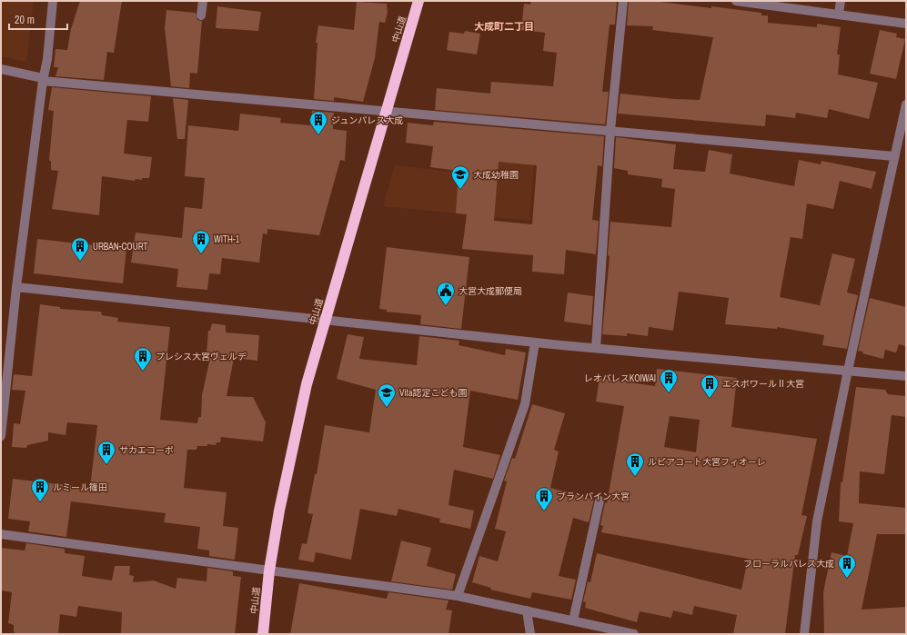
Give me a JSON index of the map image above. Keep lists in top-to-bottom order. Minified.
{"streets":{"highway":["中山道"]},"districts":["大成町二丁目"],"places":{"building":["ジュンパレス大成","WITH-1","URBAN-COURT","プレシス大宮ヴェルデ","レオパレスKOIWAI","エスポワールⅡ大宮","サカエコーポ","ルピアコート大宮フィオーレ","ルミール篠田","ブランパイン大宮","フローラルパレス大成"],"school or university":["大成幼稚園","Vita認定こども園"],"public building":["大宮大成郵便局"]},"scale_bar":"20 m"}
